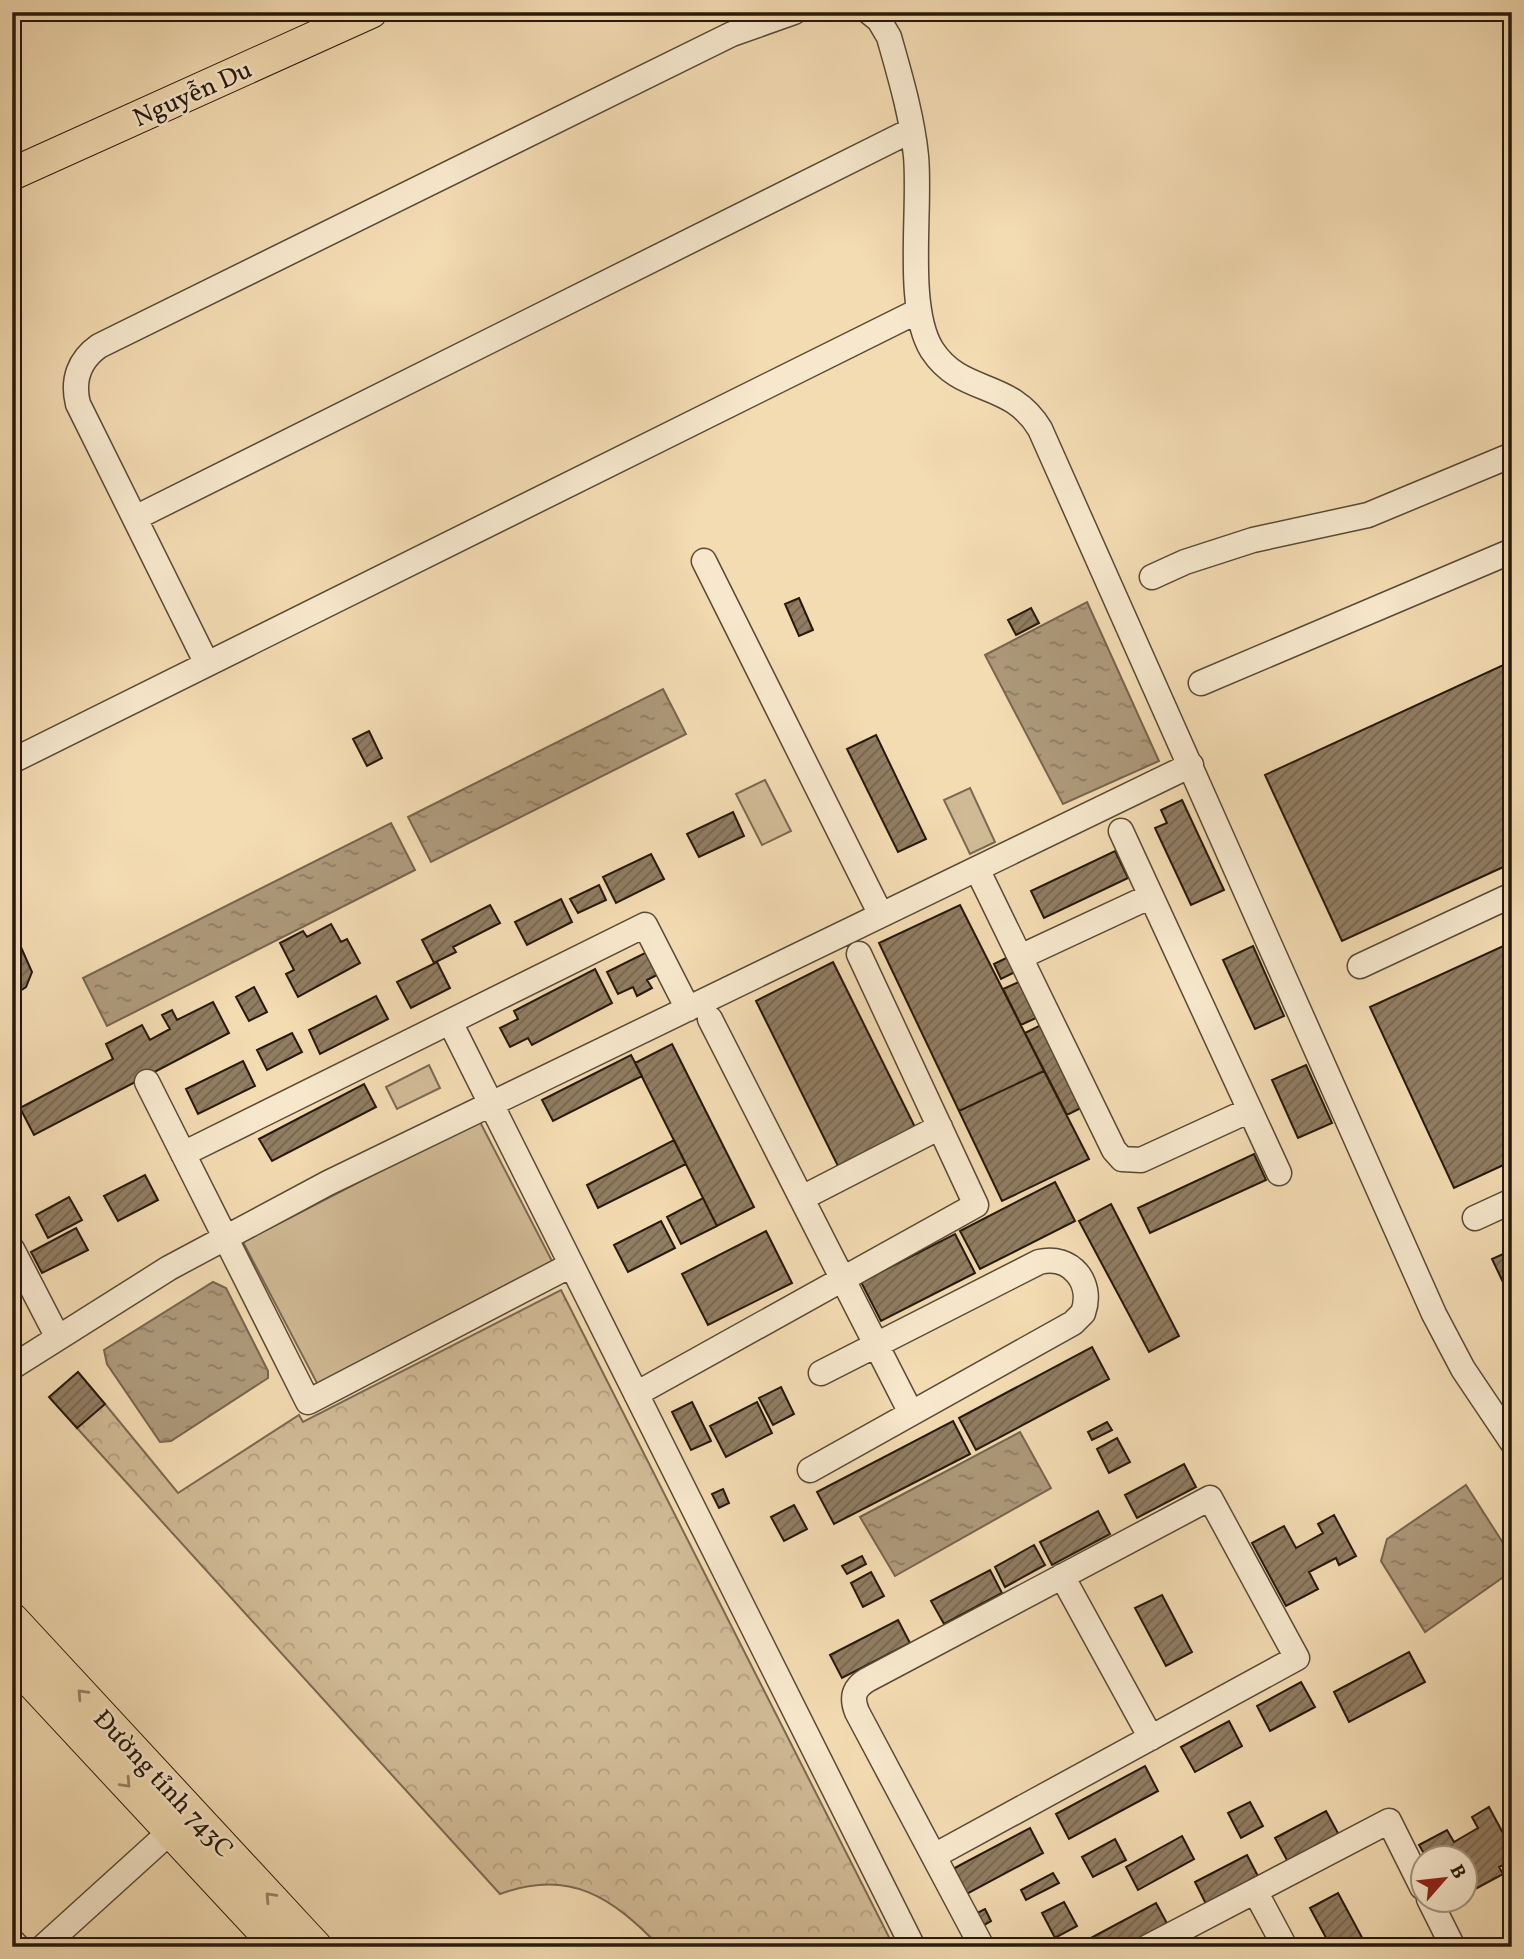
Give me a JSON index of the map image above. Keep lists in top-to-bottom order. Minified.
{"streets":{"main road":["Nguyễn Du","Đường tỉnh 743C"]},"north":"top right"}
